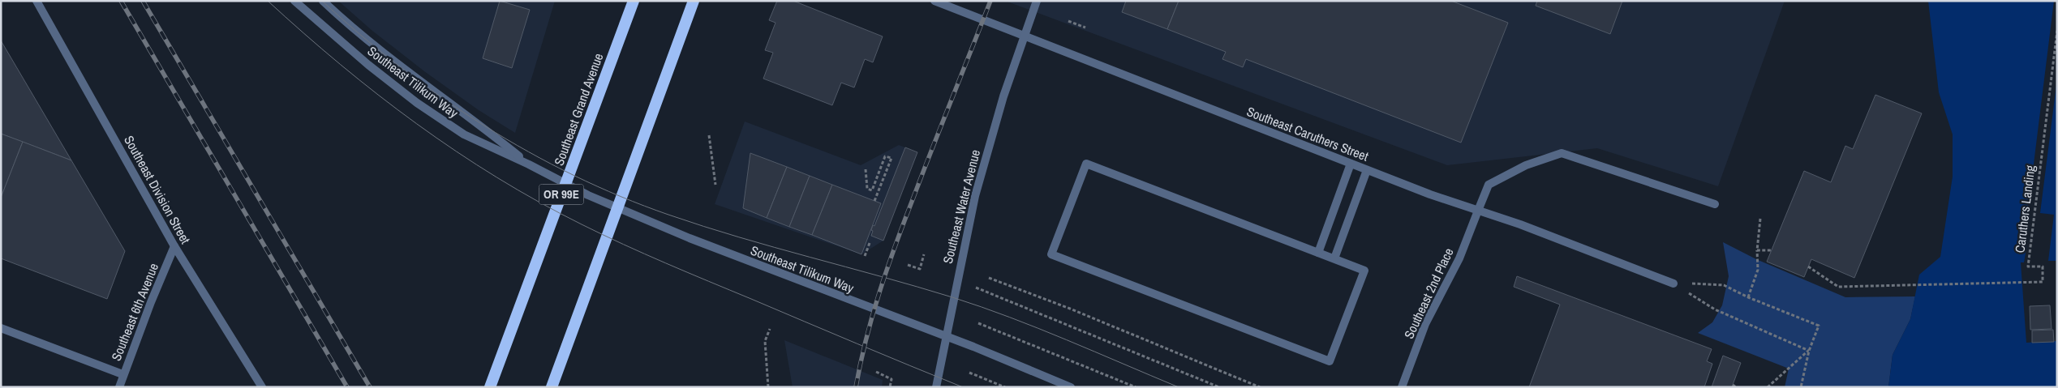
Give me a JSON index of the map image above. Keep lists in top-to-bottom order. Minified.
{"streets":{"highway":["Southeast Grand Avenue","OR 99E"],"street":["Southeast Tilikum Way","Southeast Caruthers Street","Southeast Division Street","Southeast Water Avenue","Southeast 2nd Place","Southeast 6th Avenue"],"path":["Caruthers Landing"]},"crossings":[["Southeast Tilikum Way","Southeast Water Avenue"],["Southeast Caruthers Street","Southeast Water Avenue"],["Southeast Caruthers Street","Southeast 2nd Place"],["Southeast Division Street","Southeast 6th Avenue"]]}
